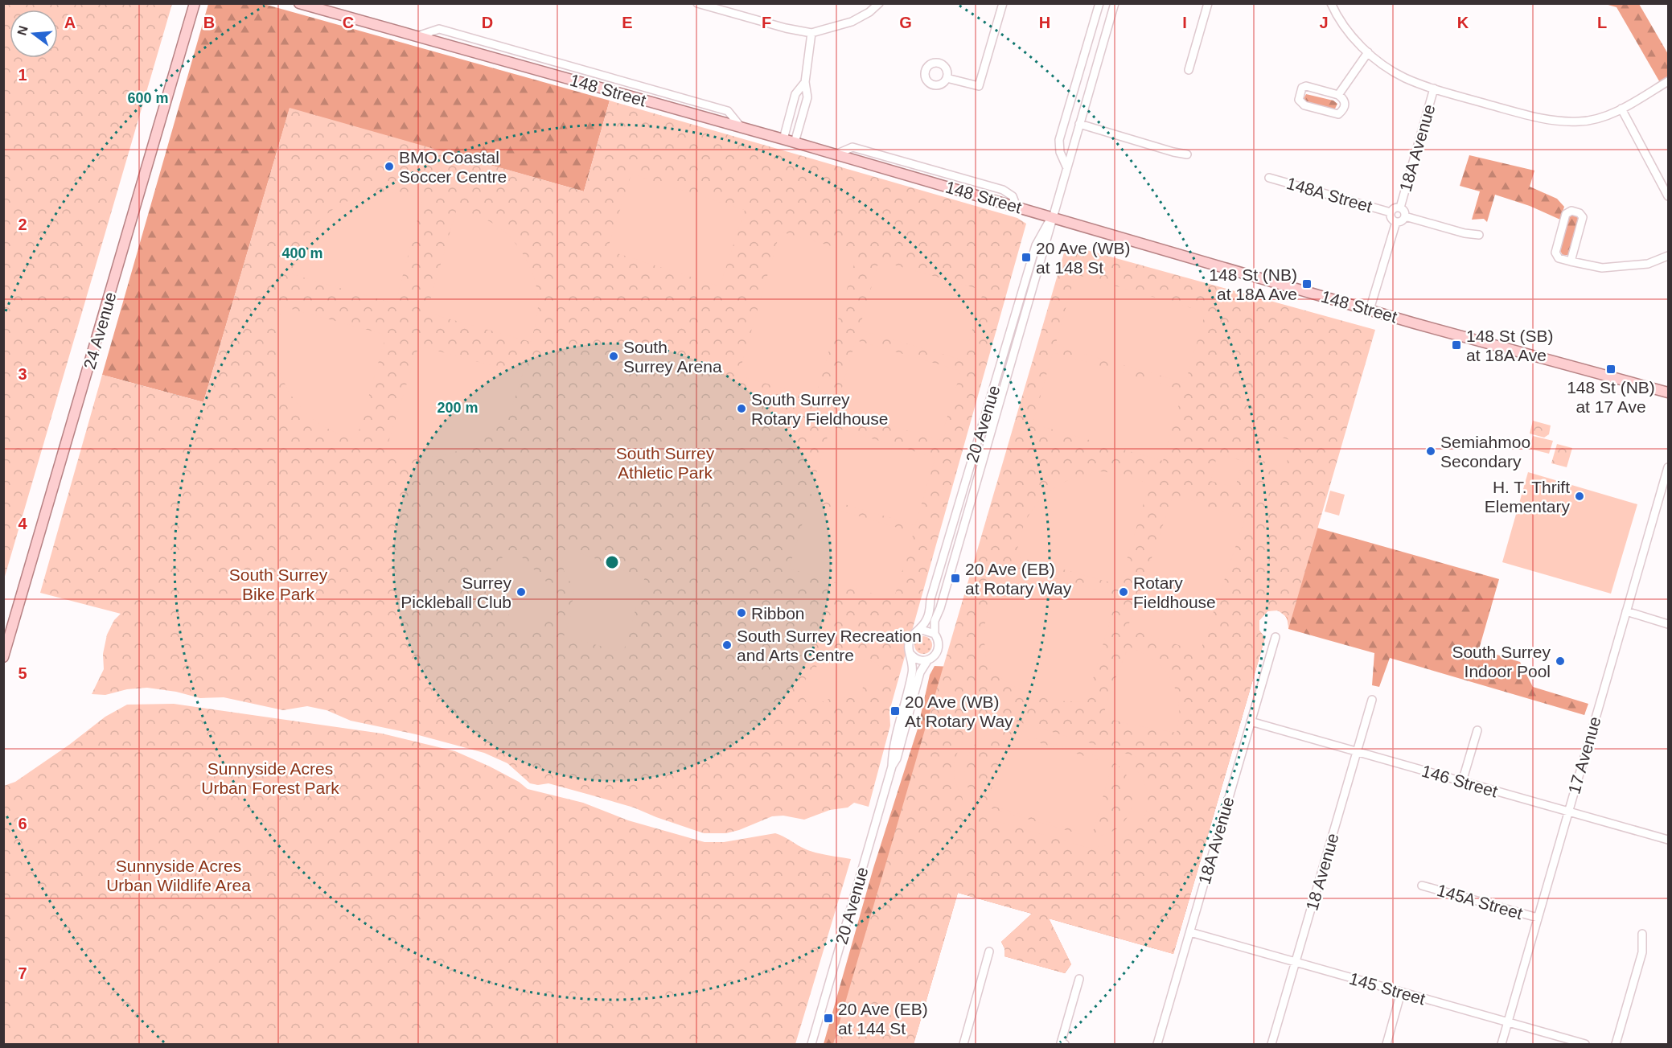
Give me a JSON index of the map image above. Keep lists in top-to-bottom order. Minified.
{"streets":{"main road":["148 Street","24 Avenue"],"street":["18A Avenue","148A Street","20 Avenue","17 Avenue","146 Street","18 Avenue","145A Street","145 Street"]},"crossings":[["148 Street","20 Avenue"],["18A Avenue","148A Street"],["18A Avenue","146 Street"],["18A Avenue","145 Street"],["17 Avenue","146 Street"],["17 Avenue","145A Street"],["17 Avenue","145 Street"],["146 Street","18 Avenue"],["18 Avenue","145 Street"]],"parks":["South Surrey Athletic Park","South Surrey Bike Park","Sunnyside Acres Urban Forest Park","Sunnyside Acres Urban Wildlife Area"],"places":{"other":["BMO Coastal Soccer Centre","South Surrey Arena","South Surrey Rotary Fieldhouse","Semiahmoo Secondary","H. T. Thrift Elementary","Surrey Pickleball Club","Rotary Fieldhouse","Ribbon","South Surrey Recreation and Arts Centre","South Surrey Indoor Pool"],"transit":["20 Ave (WB) at 148 St","148 St (NB) at 18A Ave","148 St (SB) at 18A Ave","148 St (NB) at 17 Ave","20 Ave (EB) at Rotary Way","20 Ave (WB) At Rotary Way","20 Ave (EB) at 144 St"]},"north":"left","grid":{"columns":["A","B","C","D","E","F","G","H","I","J","K","L"],"rows":["1","2","3","4","5","6","7"]},"rings":["600 m","400 m","200 m"]}
